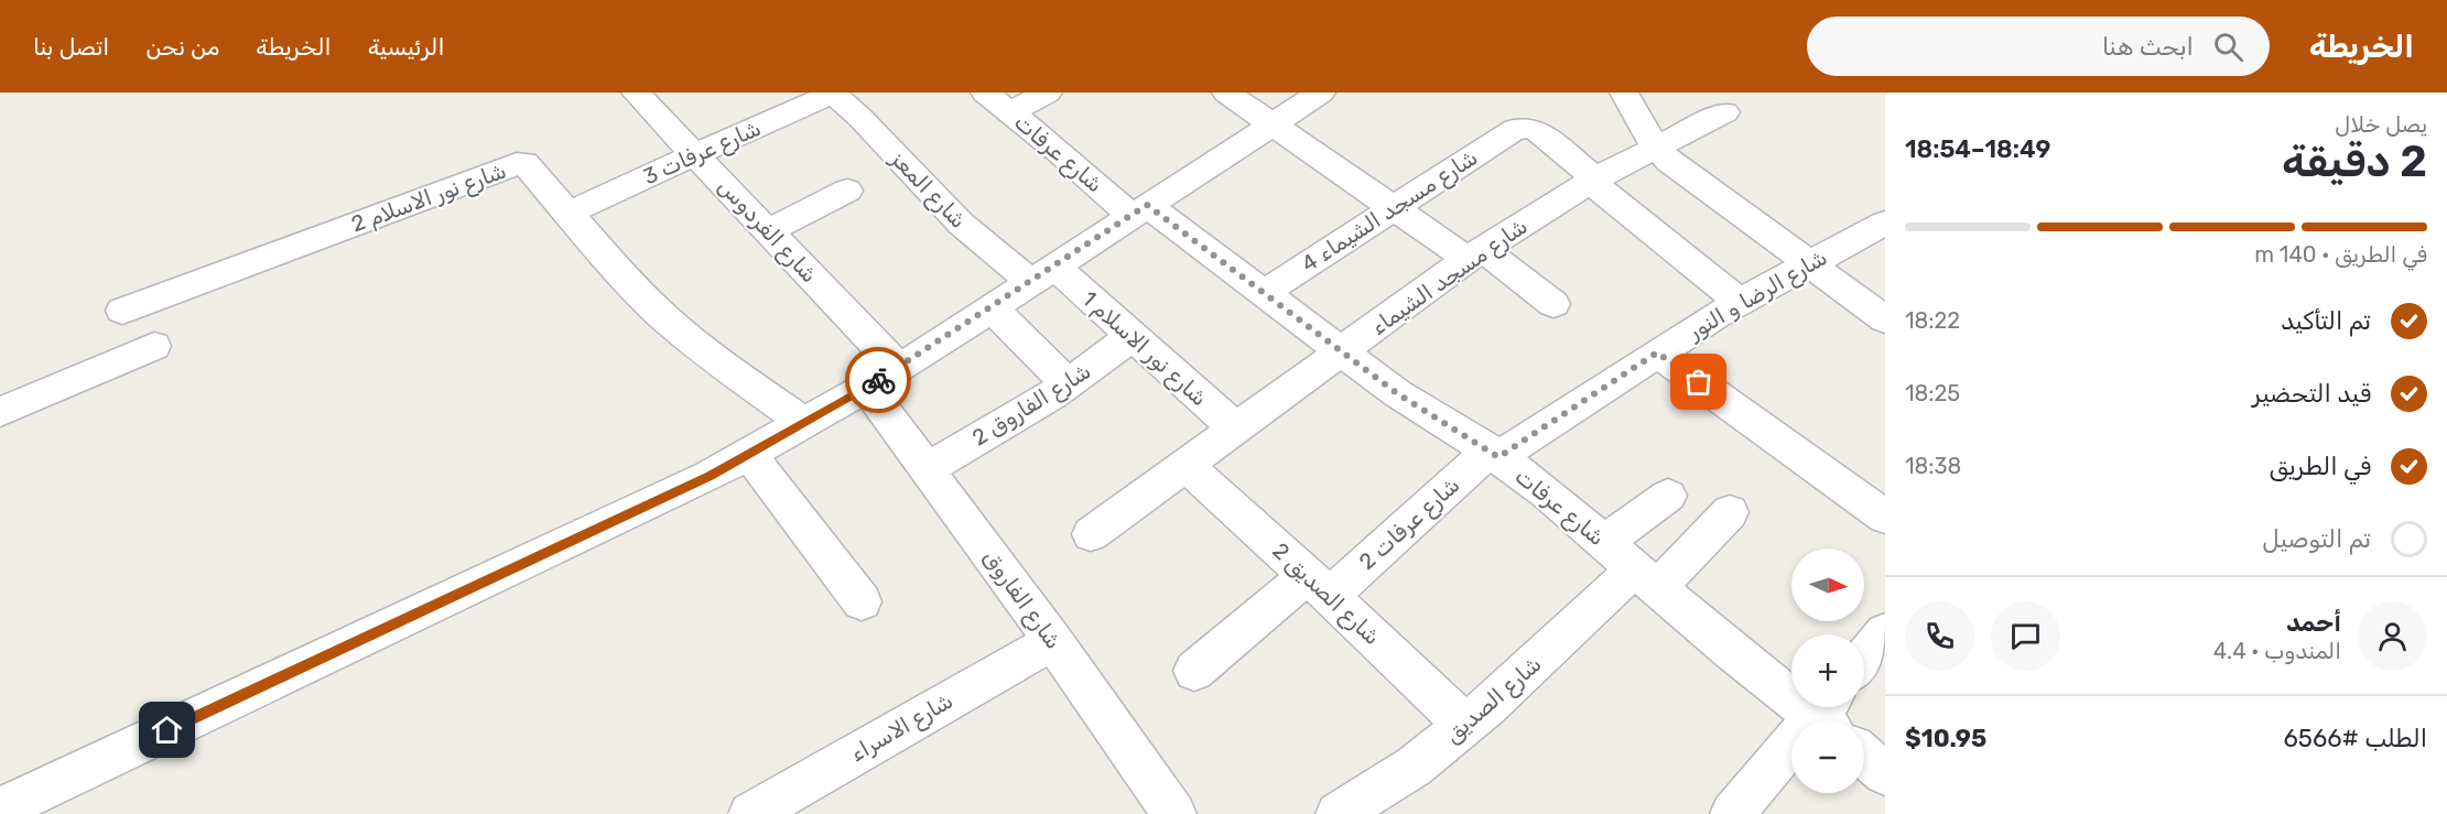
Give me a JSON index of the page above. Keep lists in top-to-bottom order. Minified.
{"streets":{"street":["شارع عرفات 3","شارع عرفات","شارع المعز","شارع نور الاسلام 2","شارع مسجد الشيماء 4","شارع الفردوس","شارع مسجد الشيماء","شارع الرضا و النور","شارع نور الاسلام 1","شارع الفاروق 2","شارع عرفات 2","شارع الصديق 2","شارع الفاروق","شارع الصديق","شارع الاسراء"]},"crossings":[["شارع عرفات 3","شارع المعز"],["شارع عرفات 3","شارع نور الاسلام 2"],["شارع عرفات 3","شارع الفردوس"],["شارع عرفات","شارع مسجد الشيماء 4"],["شارع عرفات","شارع مسجد الشيماء"],["شارع عرفات","شارع الرضا و النور"],["شارع عرفات","شارع عرفات 2"],["شارع عرفات","شارع الصديق"],["شارع المعز","شارع نور الاسلام 1"],["شارع مسجد الشيماء 4","شارع مسجد الشيماء"],["شارع الفردوس","شارع الفاروق"],["شارع مسجد الشيماء","شارع نور الاسلام 1"],["شارع مسجد الشيماء","شارع الصديق 2"],["شارع الرضا و النور","شارع عرفات 2"],["شارع نور الاسلام 1","شارع الفاروق 2"],["شارع الفاروق 2","شارع الفاروق"],["شارع عرفات 2","شارع الصديق 2"],["شارع الصديق 2","شارع الصديق"],["شارع الفاروق","شارع الاسراء"]],"north":"right","page":{"header":"الخريطة","search":"ابحث هنا","nav":["الرئيسية","الخريطة","من نحن","اتصل بنا"],"heading":["2 دقيقة","يصل خلال","18:49–18:54"],"panel":["أحمد","المندوب · 4.4","الطلب #6566","$10.95"],"bar":"في الطريق · 140 m","list":[["تم التأكيد","18:22"],["قيد التحضير","18:25"],["في الطريق","18:38"],"تم التوصيل"],"map_buttons":["+","−"]}}
